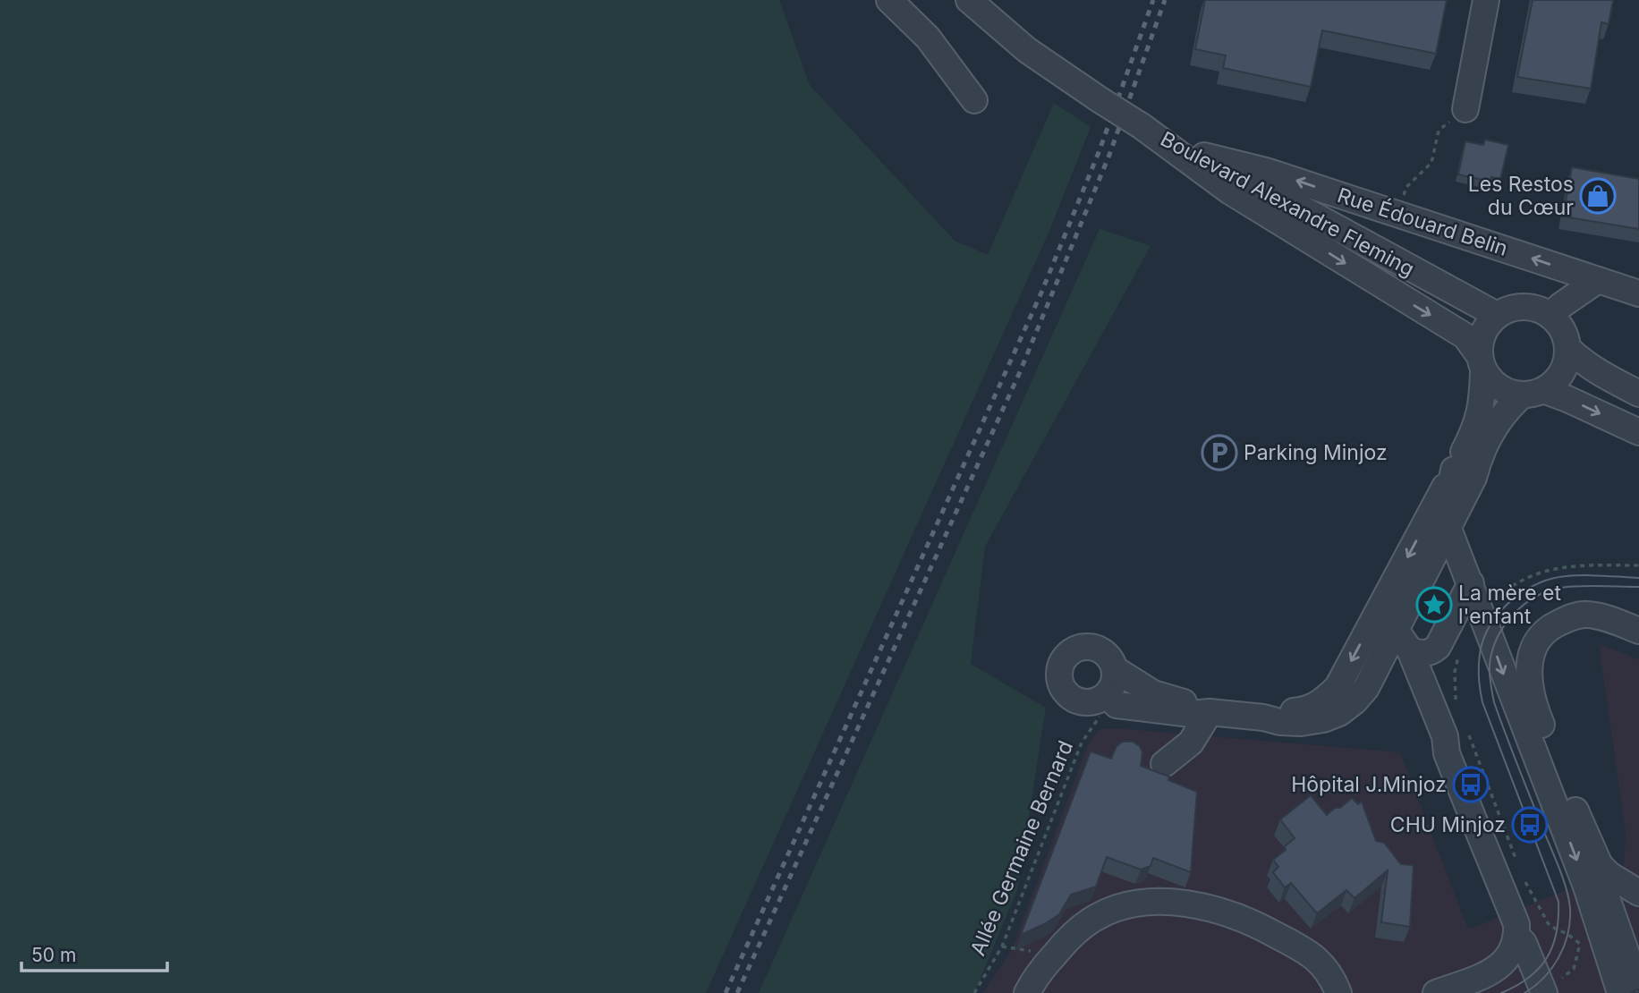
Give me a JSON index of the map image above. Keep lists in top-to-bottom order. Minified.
{"streets":{"street":["Boulevard Alexandre Fleming","Rue Édouard Belin"],"path":["Allée Germaine Bernard"]},"crossings":[["Boulevard Alexandre Fleming","Rue Édouard Belin"]],"one_way":["Rue Édouard Belin"],"places":{"shop":["Les Restos du Cœur"],"parking":["Parking Minjoz"],"place":["La mère et l'enfant"],"bus stop":["Hôpital J.Minjoz","CHU Minjoz"]},"scale_bar":"50 m"}
